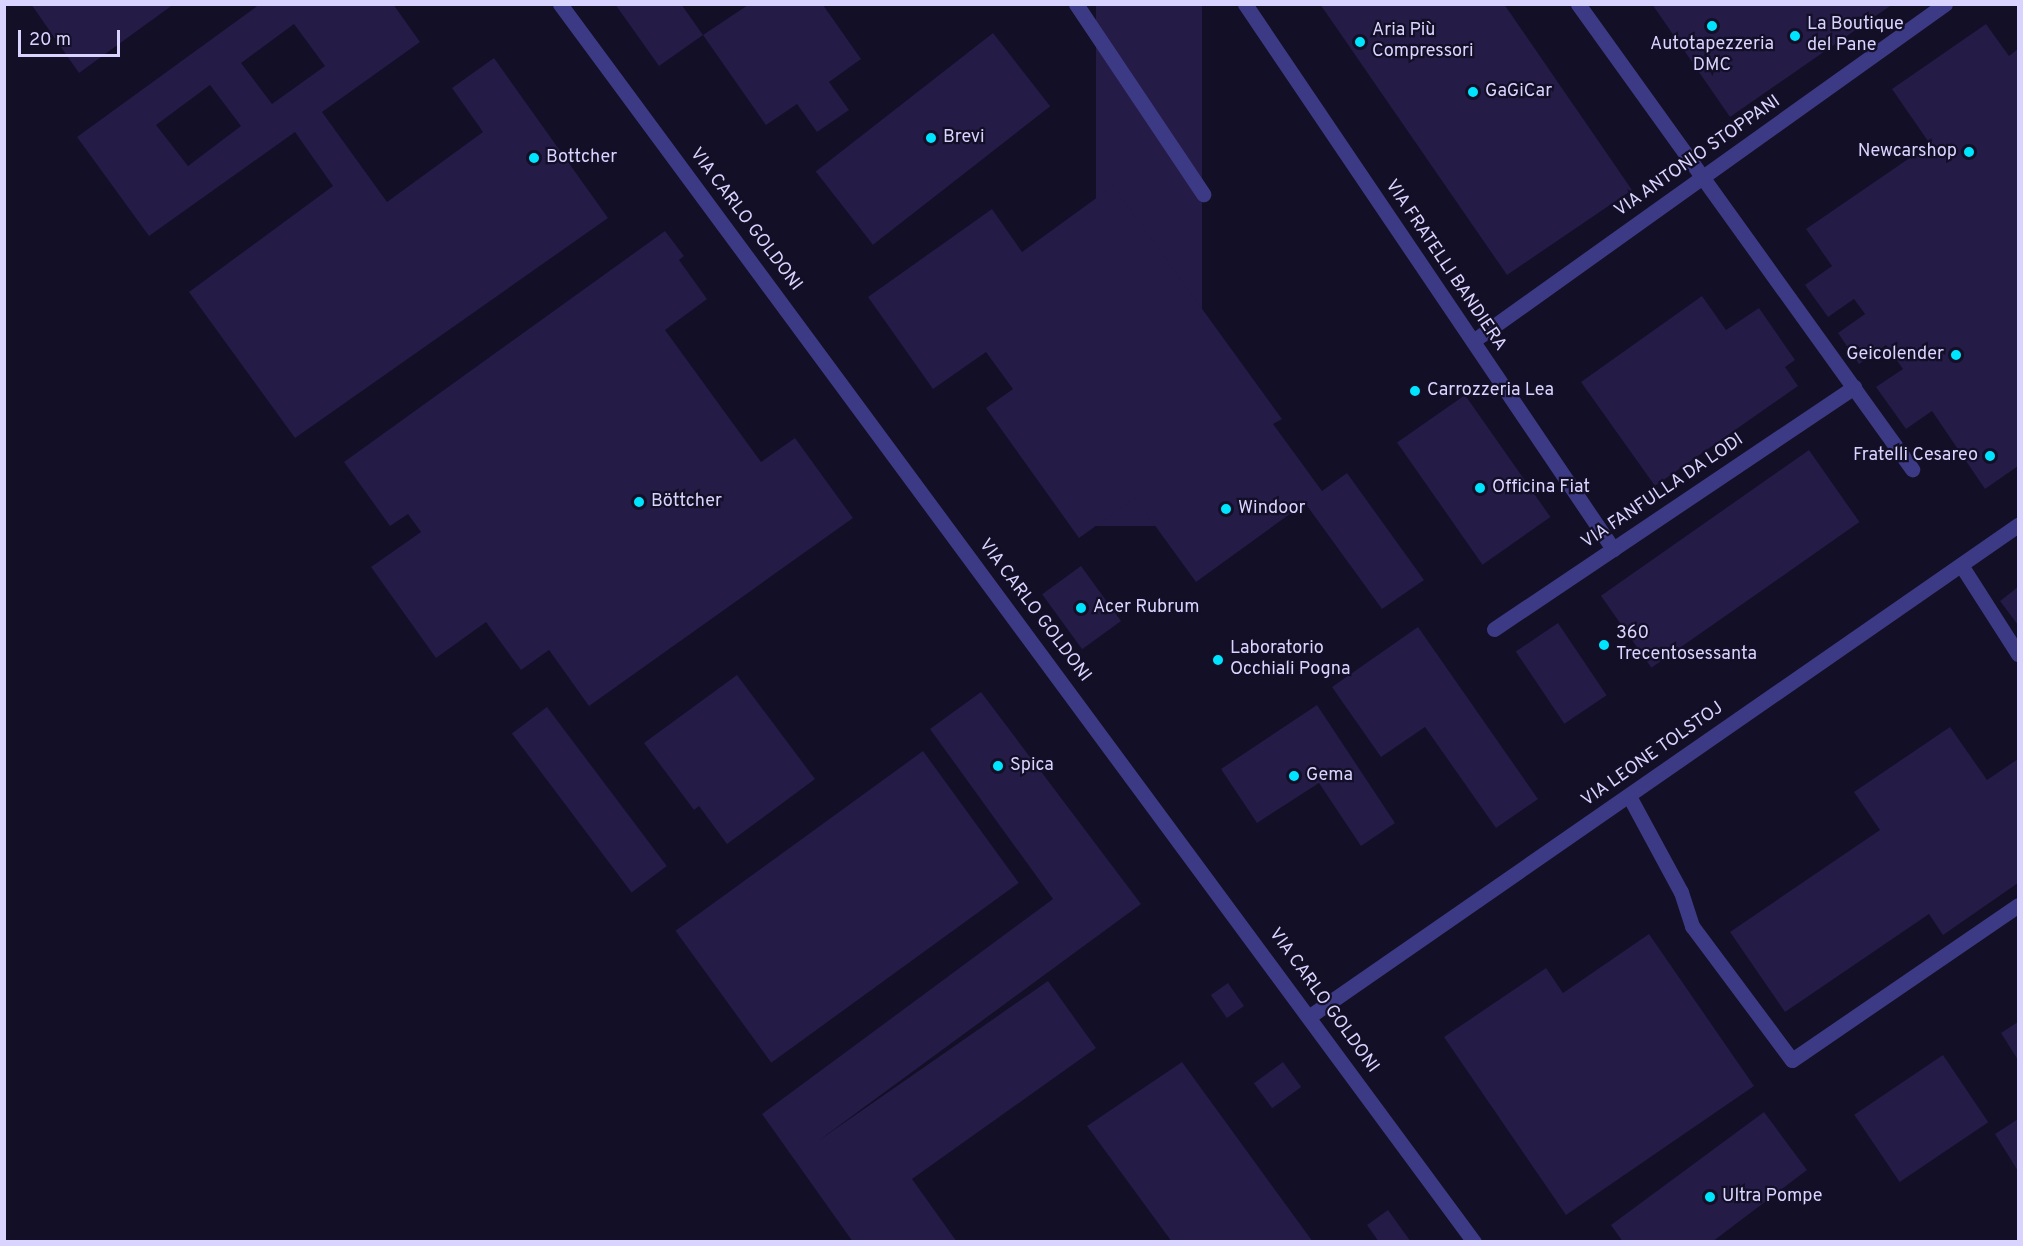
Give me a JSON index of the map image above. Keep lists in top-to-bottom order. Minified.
{"streets":{"street":["VIA ANTONIO STOPPANI","VIA CARLO GOLDONI","VIA FRATELLI BANDIERA","VIA FANFULLA DA LODI","VIA LEONE TOLSTOJ"]},"crossings":[["VIA ANTONIO STOPPANI","VIA FRATELLI BANDIERA"],["VIA CARLO GOLDONI","VIA LEONE TOLSTOJ"],["VIA FRATELLI BANDIERA","VIA FANFULLA DA LODI"]],"places":["Autotapezzeria DMC","La Boutique del Pane","Aria Più Compressori","GaGiCar","Brevi","Newcarshop","Bottcher","Geicolender","Carrozzeria Lea","Fratelli Cesareo","Officina Fiat","Böttcher","Windoor","Acer Rubrum","360 Trecentosessanta","Laboratorio Occhiali Pogna","Spica","Gema","Ultra Pompe"],"scale_bar":"20 m"}
